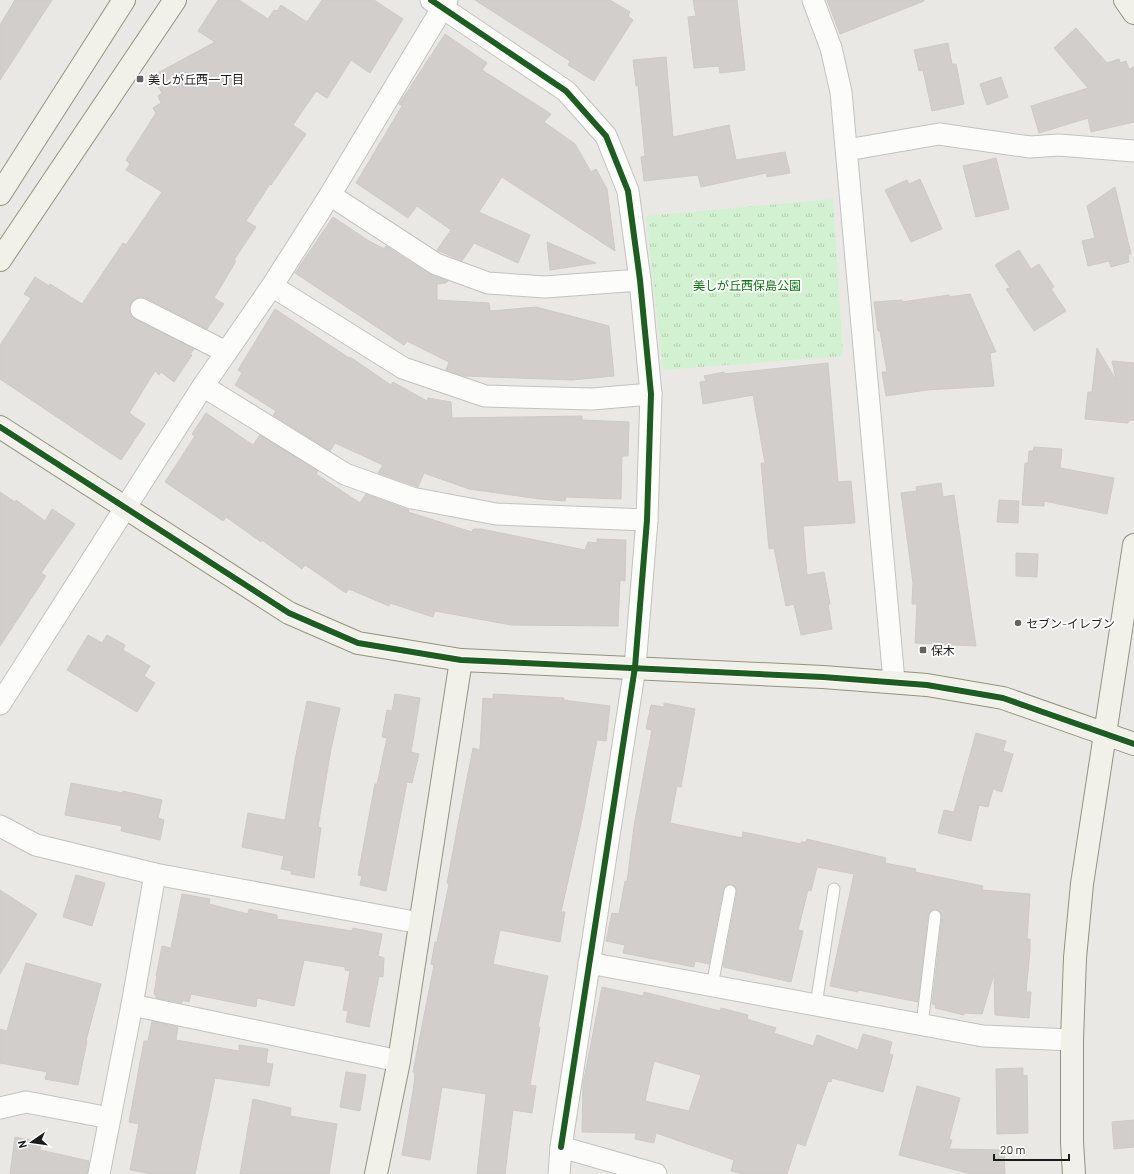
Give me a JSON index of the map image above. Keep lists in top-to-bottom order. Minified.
{"parks":["美しが丘西保島公園"],"places":{"transit":["美しが丘西一丁目","保木"],"other":["セブン-イレブン"]},"scale_bar":"20 m","north":"left"}
